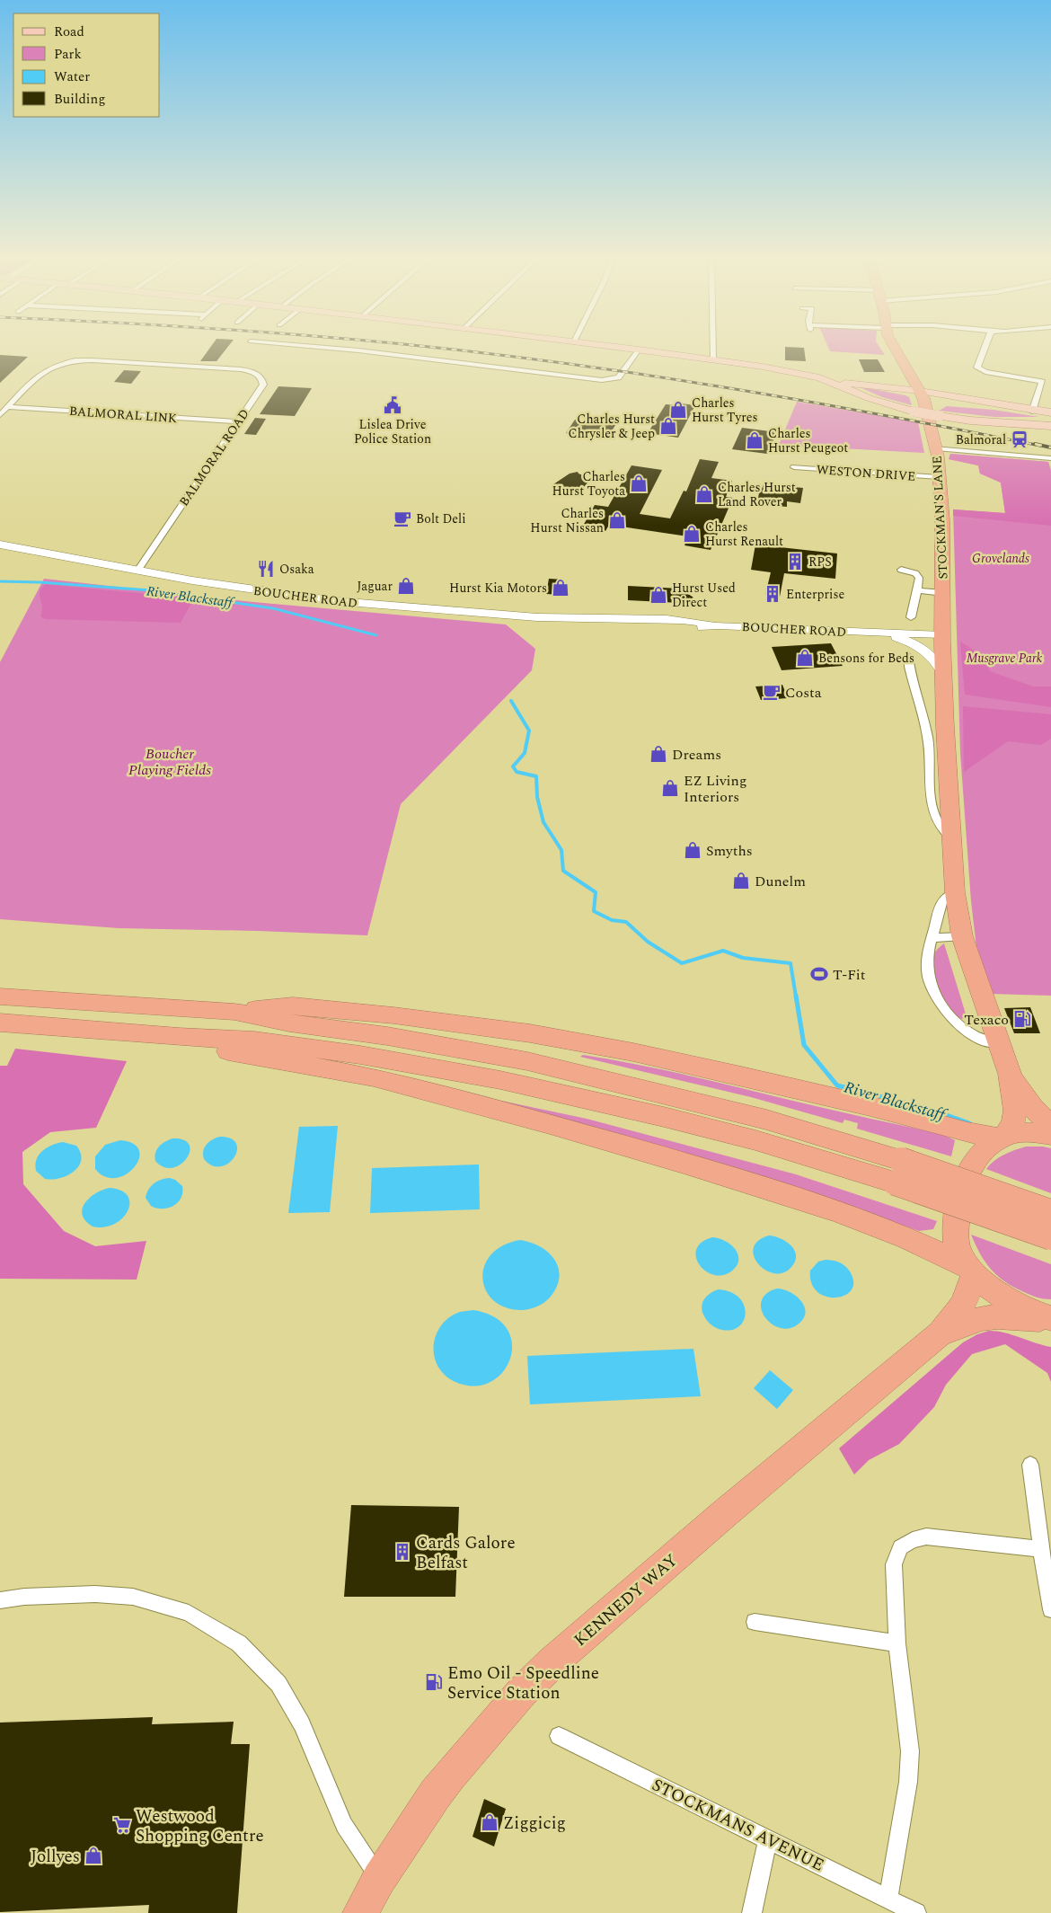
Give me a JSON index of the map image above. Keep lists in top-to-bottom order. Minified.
{"streets":{"highway":["STOCKMAN'S LANE","KENNEDY WAY"],"street":["BALMORAL LINK","BALMORAL ROAD","WESTON DRIVE","BOUCHER ROAD","STOCKMANS AVENUE"]},"crossings":[["BALMORAL LINK","BALMORAL ROAD"],["BALMORAL ROAD","BOUCHER ROAD"],["WESTON DRIVE","STOCKMAN'S LANE"],["STOCKMAN'S LANE","BOUCHER ROAD"]],"water":["River Blackstaff"],"parks":["Grovelands","Musgrave Park","Boucher Playing Fields"],"places":{"public building":["Lislea Drive Police Station"],"shop":["Charles Hurst Tyres","Charles Hurst Chrysler & Jeep","Charles Hurst Peugeot","Charles Hurst Toyota","Charles Hurst Land Rover","Charles Hurst Nissan","Charles Hurst Renault","Jaguar","Hurst Kia Motors","Hurst Used Direct","Bensons for Beds","Dreams","EZ Living Interiors","Smyths","Dunelm","Ziggicig","Jollyes"],"station":["Balmoral"],"cafe":["Bolt Deli","Costa"],"building":["RPS","Enterprise","Cards Galore Belfast"],"restaurant":["Osaka"],"sports":["T-Fit"],"fuel station":["Texaco","Emo Oil - Speedline Service Station"],"supermarket":["Westwood Shopping Centre"]},"legend":["Road","Park","Water","Building"]}
